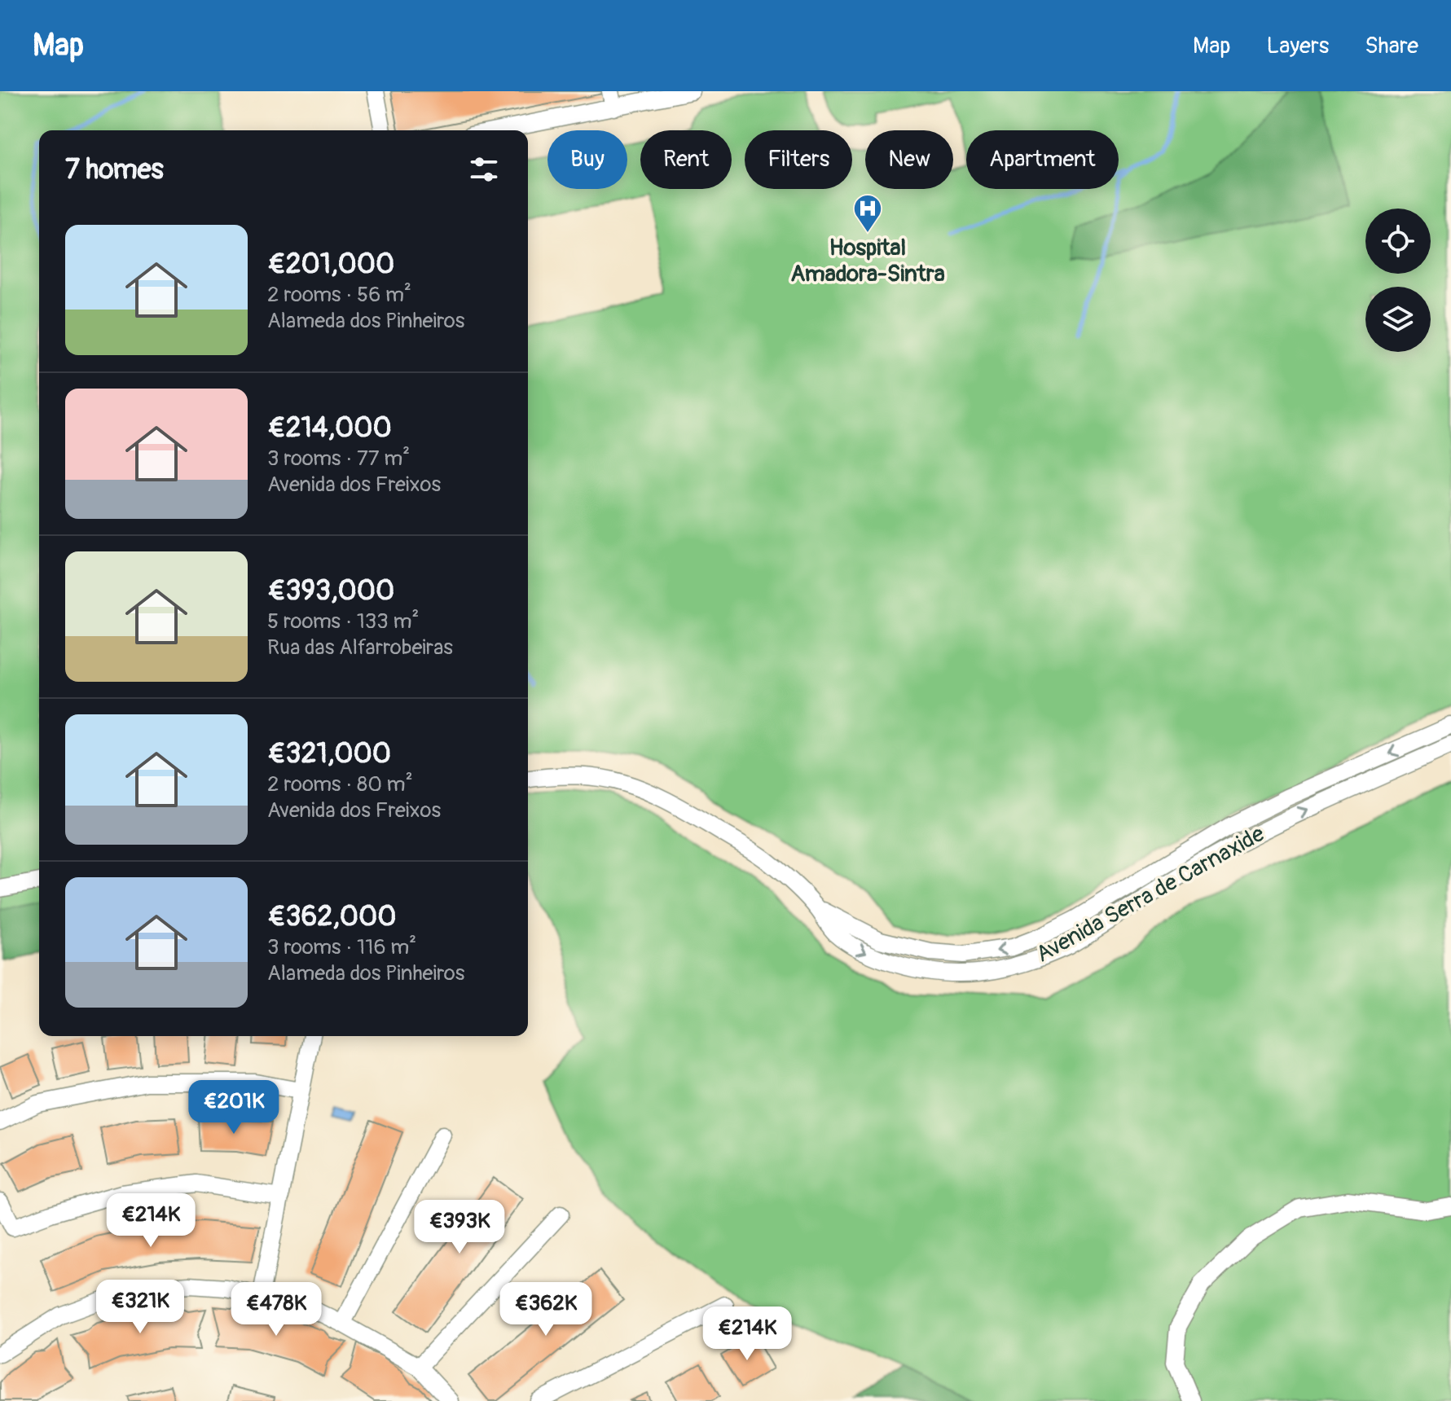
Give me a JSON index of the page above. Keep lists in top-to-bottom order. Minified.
{"streets":{"street":["Avenida Serra de Carnaxide"]},"places":{"hospital":["Hospital Amadora-Sintra"]},"page":{"header":"Map","nav":["Map","Layers","Share"],"chip":["Buy","Rent","Filters","New","Apartment"],"heading":"7 homes","list":[{"name":"€201,000","note":"2 rooms · 56 m² · Alameda dos Pinheiros"},{"name":"€214,000","note":"3 rooms · 77 m² · Avenida dos Freixos"},{"name":"€393,000","note":"5 rooms · 133 m² · Rua das Alfarrobeiras"},{"name":"€321,000","note":"2 rooms · 80 m² · Avenida dos Freixos"},{"name":"€362,000","note":"3 rooms · 116 m² · Alameda dos Pinheiros"}],"price":["€201K","€214K","€393K","€321K","€478K","€362K","€214K"]}}
